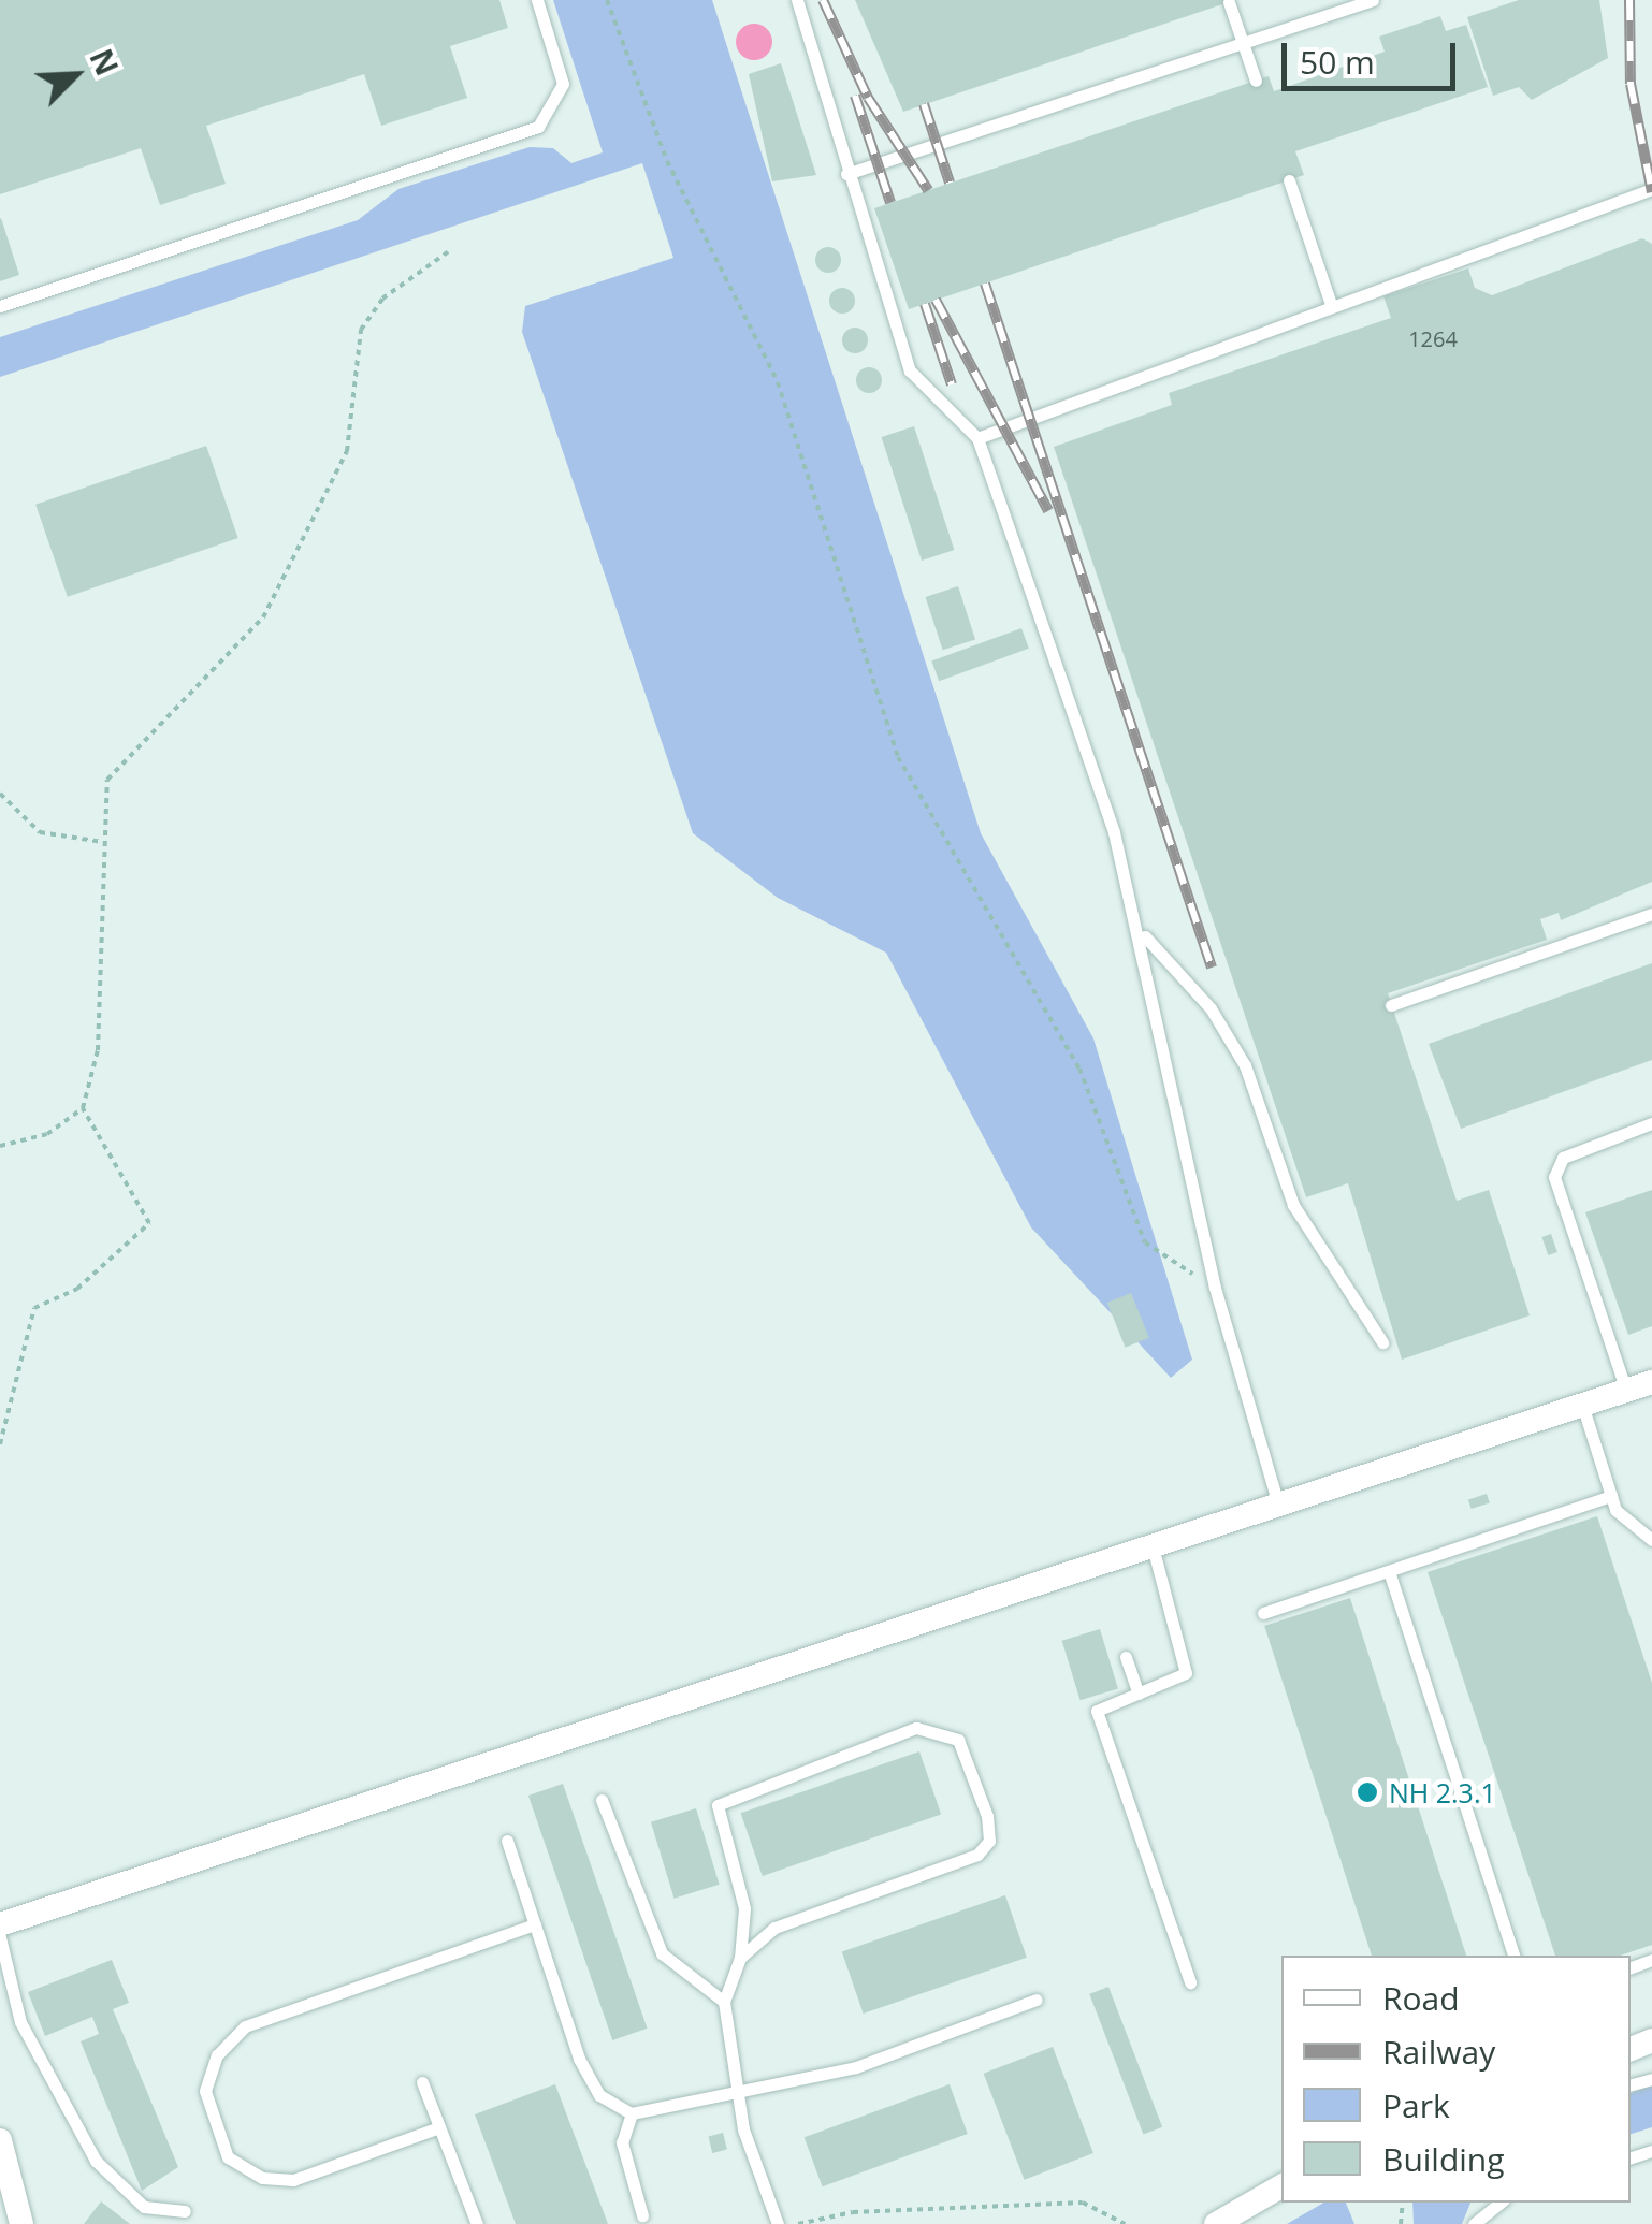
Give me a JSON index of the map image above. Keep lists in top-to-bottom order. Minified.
{"places":["NH 2.3.1"],"house_numbers":["1264"],"legend":["Road","Railway","Park","Building"],"scale_bar":"50 m","north":"top right"}
